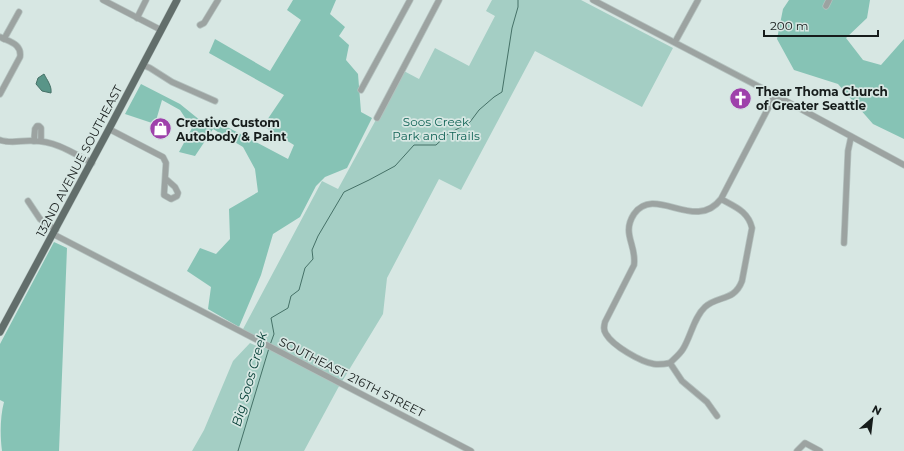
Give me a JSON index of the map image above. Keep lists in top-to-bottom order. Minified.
{"streets":{"main road":["132ND AVENUE SOUTHEAST"],"street":["SOUTHEAST 216TH STREET"]},"crossings":[["132ND AVENUE SOUTHEAST","SOUTHEAST 216TH STREET"]],"water":["Big Soos Creek"],"parks":["Soos Creek Park and Trails"],"places":{"church":["Thear Thoma Church of Greater Seattle"],"shop":["Creative Custom Autobody & Paint"]},"scale_bar":"200 m","north":"top right"}
